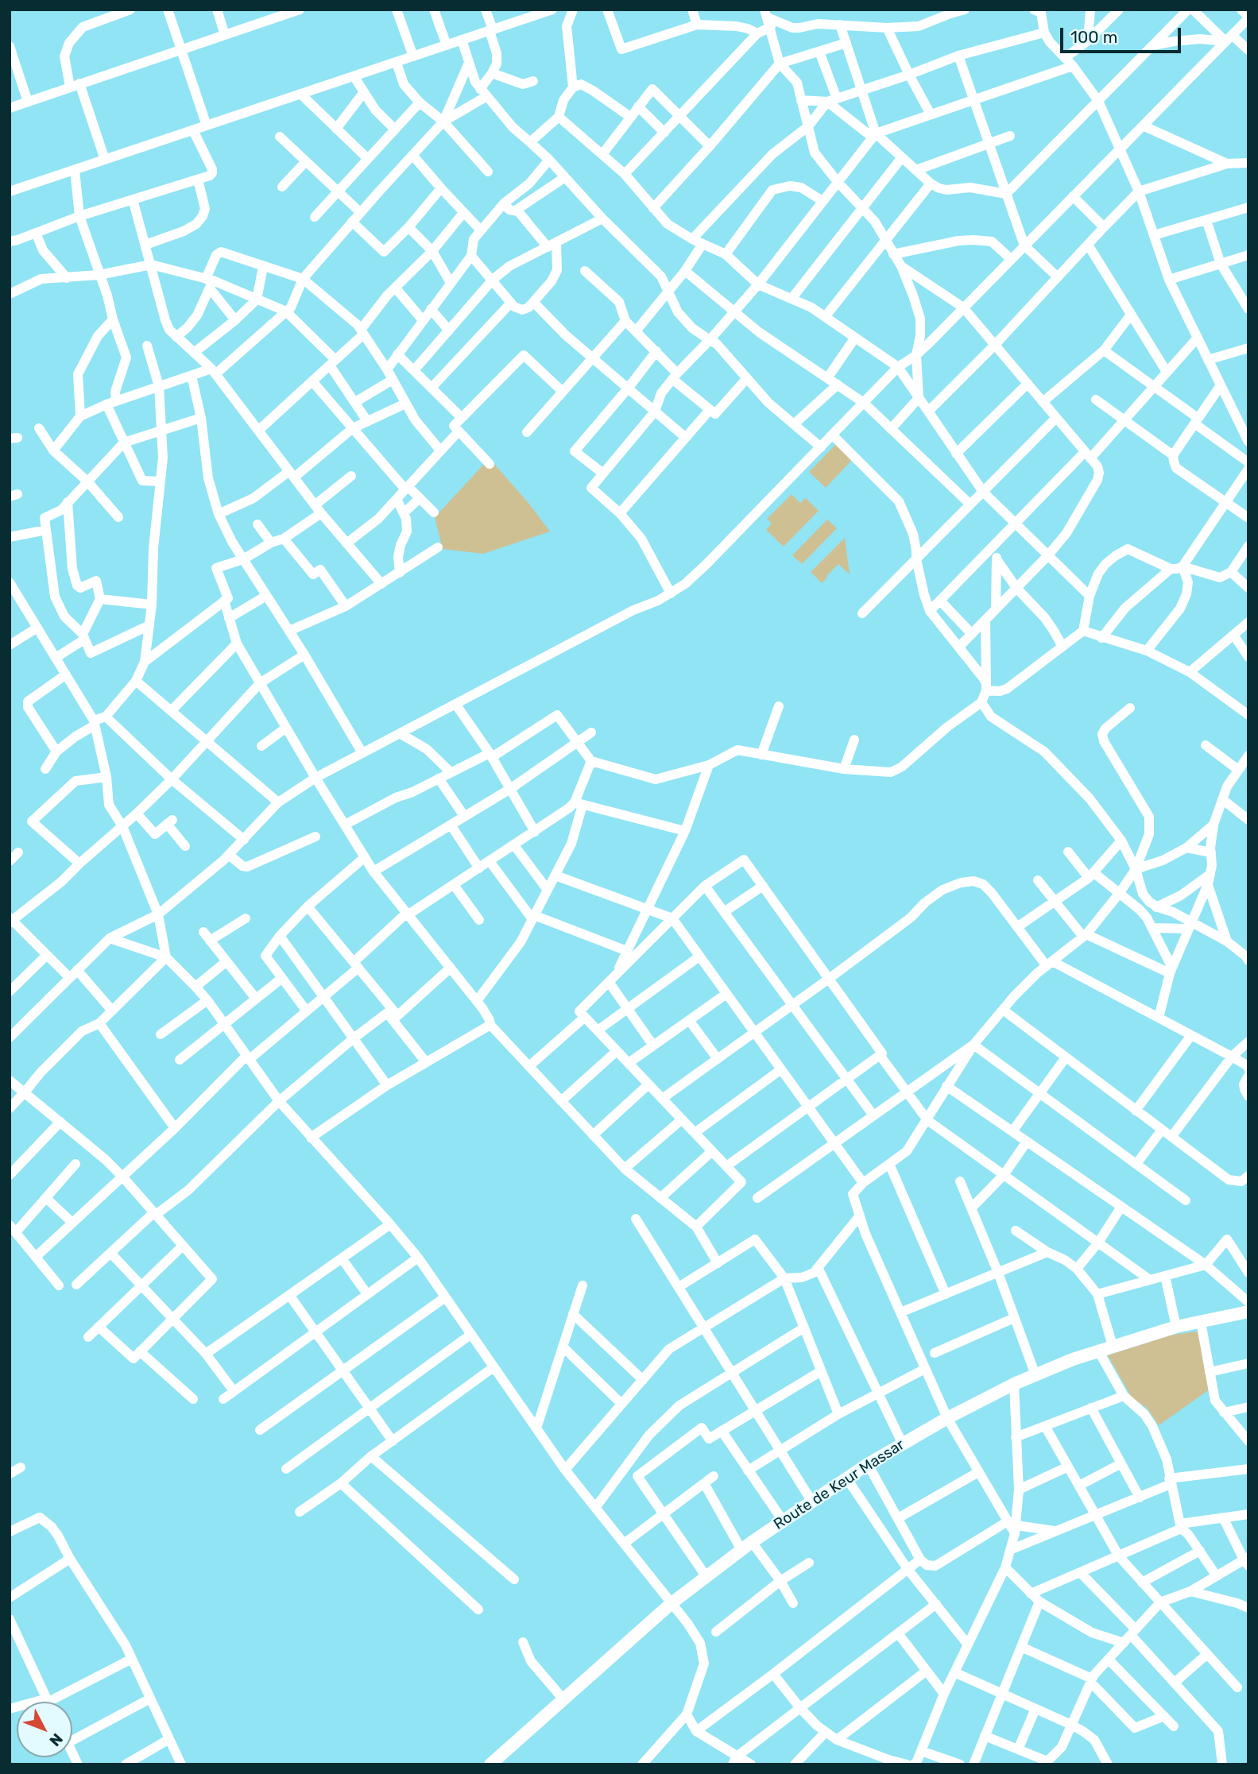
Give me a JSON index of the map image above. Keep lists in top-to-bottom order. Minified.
{"streets":{"main road":["Route de Keur Massar"]},"scale_bar":"100 m","north":"bottom right"}
